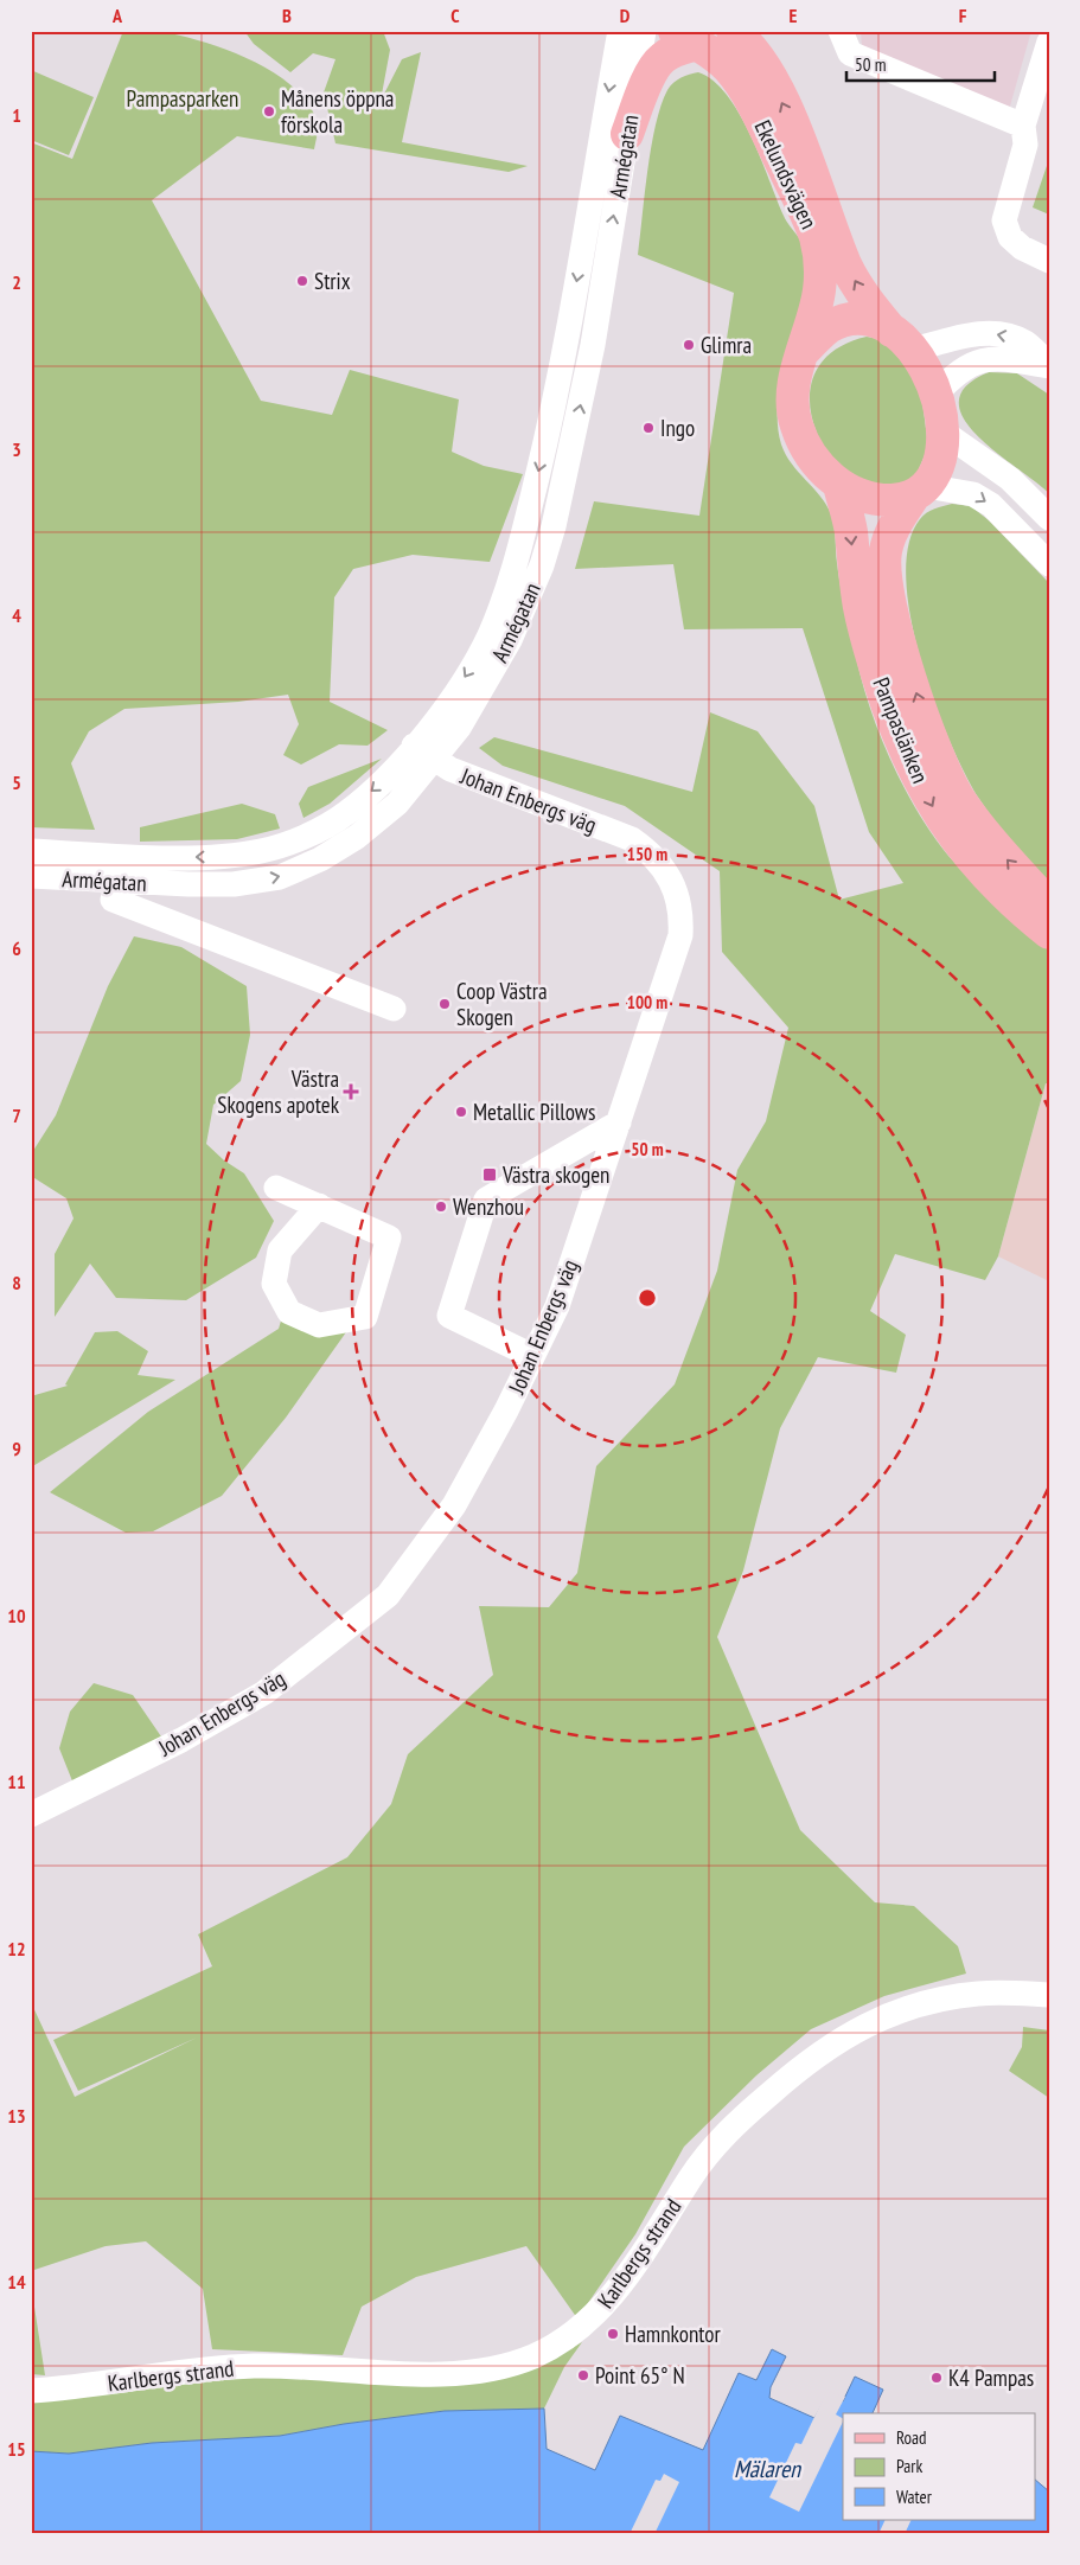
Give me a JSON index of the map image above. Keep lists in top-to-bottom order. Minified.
{"streets":{"main road":["Ekelundsvägen","Pampaslänken"],"street":["Armégatan","Johan Enbergs väg","Karlbergs strand"]},"crossings":[["Armégatan","Johan Enbergs väg"],["Ekelundsvägen","Pampaslänken"]],"water":["Mälaren"],"parks":["Pampasparken"],"places":{"other":["Månens öppna förskola","Strix","Glimra","Ingo","Coop Västra Skogen","Metallic Pillows","Wenzhou","Hamnkontor","Point 65° N","K4 Pampas"],"health":["Västra Skogens apotek"],"transit":["Västra skogen"]},"legend":["Road","Park","Water"],"scale_bar":"50 m","grid":{"columns":["A","B","C","D","E","F"],"rows":["1","2","3","4","5","6","7","8","9","10","11","12","13","14","15"]},"rings":["150 m","100 m","50 m"]}
